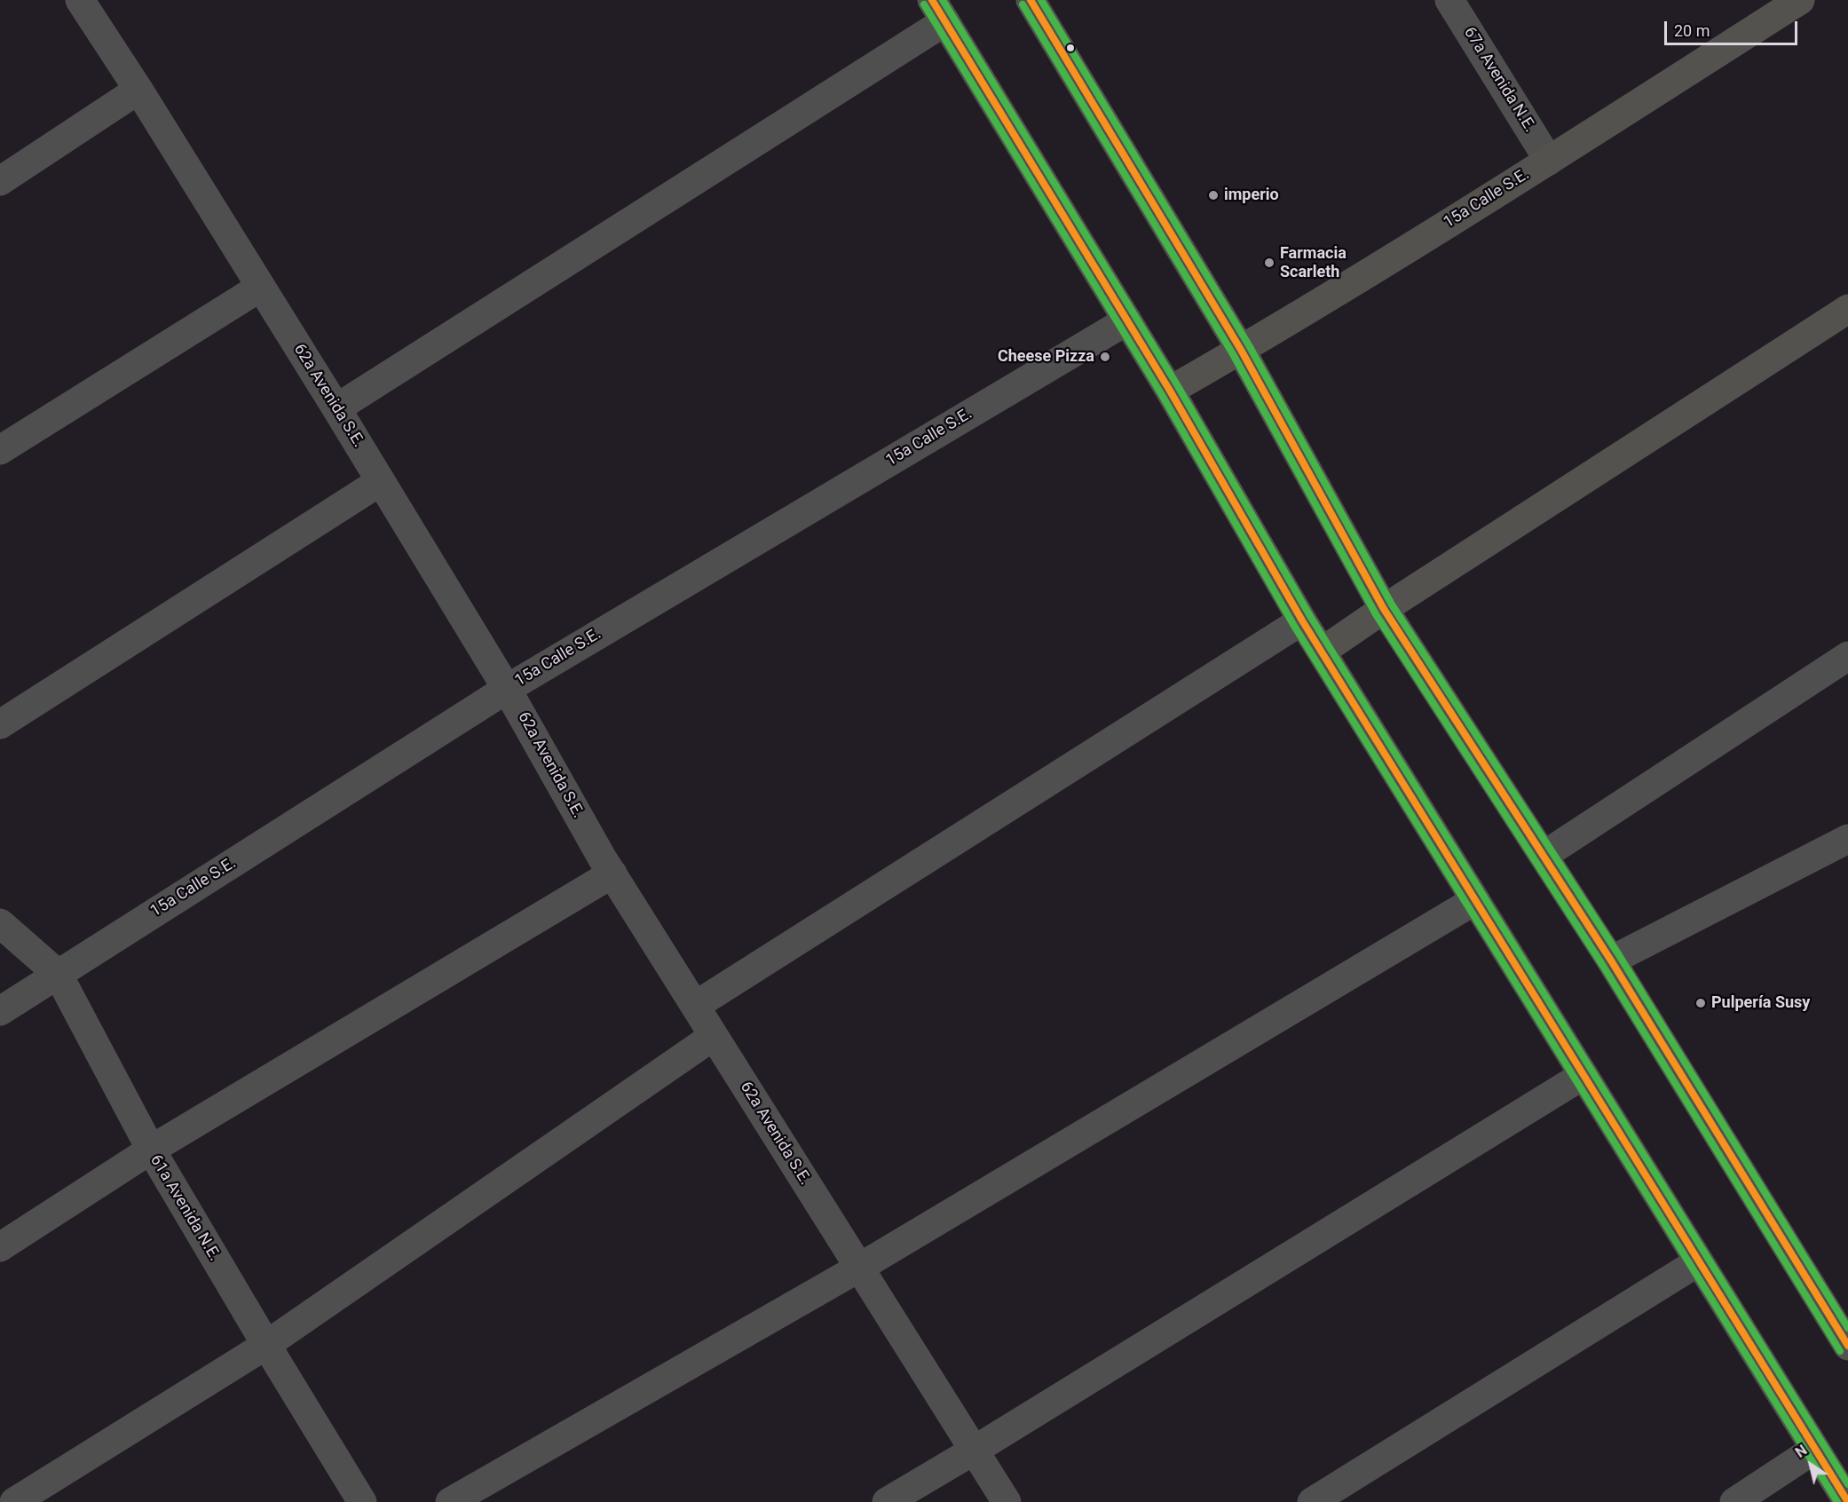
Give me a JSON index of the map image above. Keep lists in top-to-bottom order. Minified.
{"streets":{"main road":["15a Calle S.E."],"street":["67a Avenida N.E.","62a Avenida S.E.","61a Avenida N.E."]},"crossings":[["67a Avenida N.E.","15a Calle S.E."],["15a Calle S.E.","62a Avenida S.E."],["15a Calle S.E.","61a Avenida N.E."]],"places":["imperio","Farmacia Scarleth","Cheese Pizza","Pulpería Susy"],"scale_bar":"20 m","north":"top left"}
